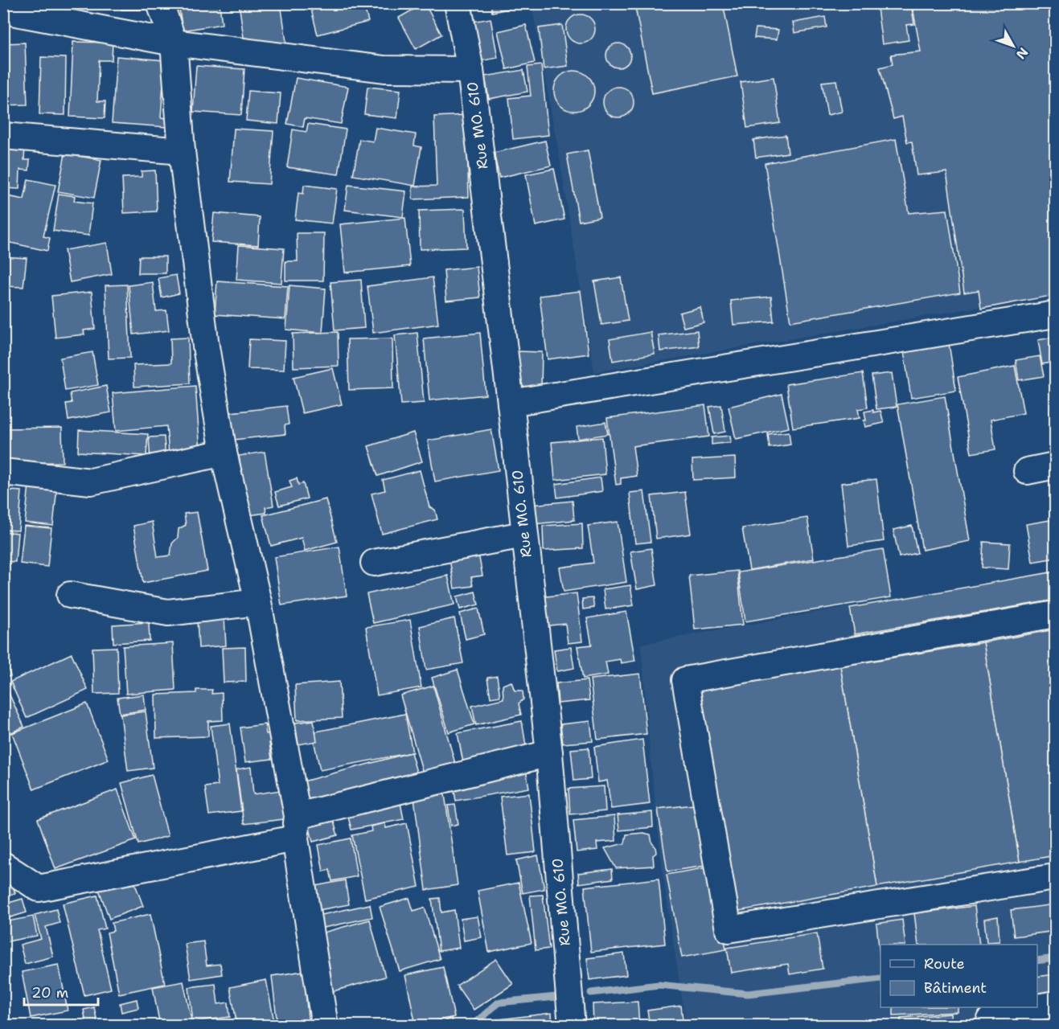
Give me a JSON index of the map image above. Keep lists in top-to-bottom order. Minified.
{"streets":{"street":["Rue MO. 610"]},"legend":["Route","Bâtiment"],"scale_bar":"20 m","north":"bottom right"}
